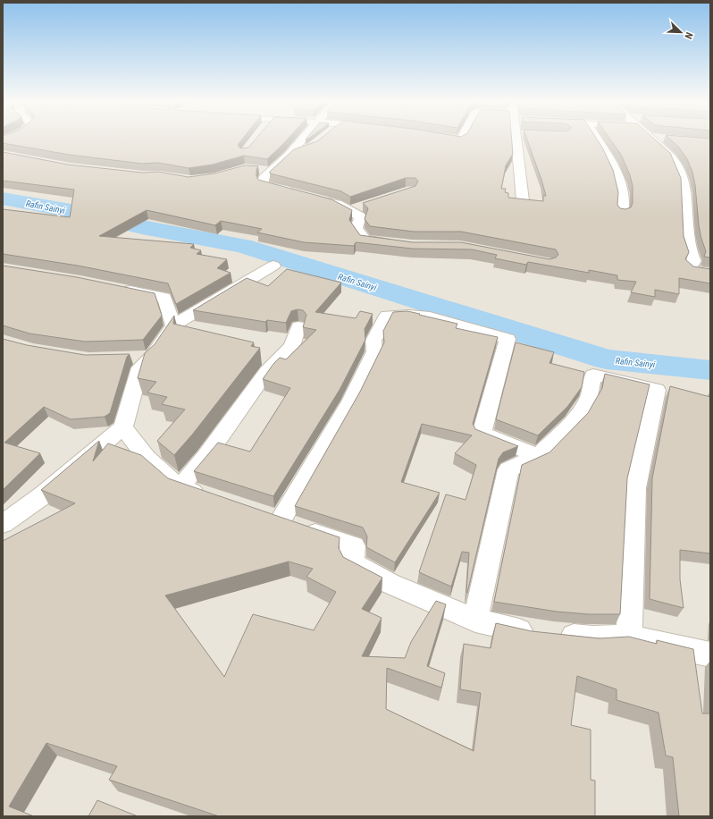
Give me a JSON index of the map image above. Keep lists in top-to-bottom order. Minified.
{"water":["Rafin Sainyi"],"north":"bottom right"}
